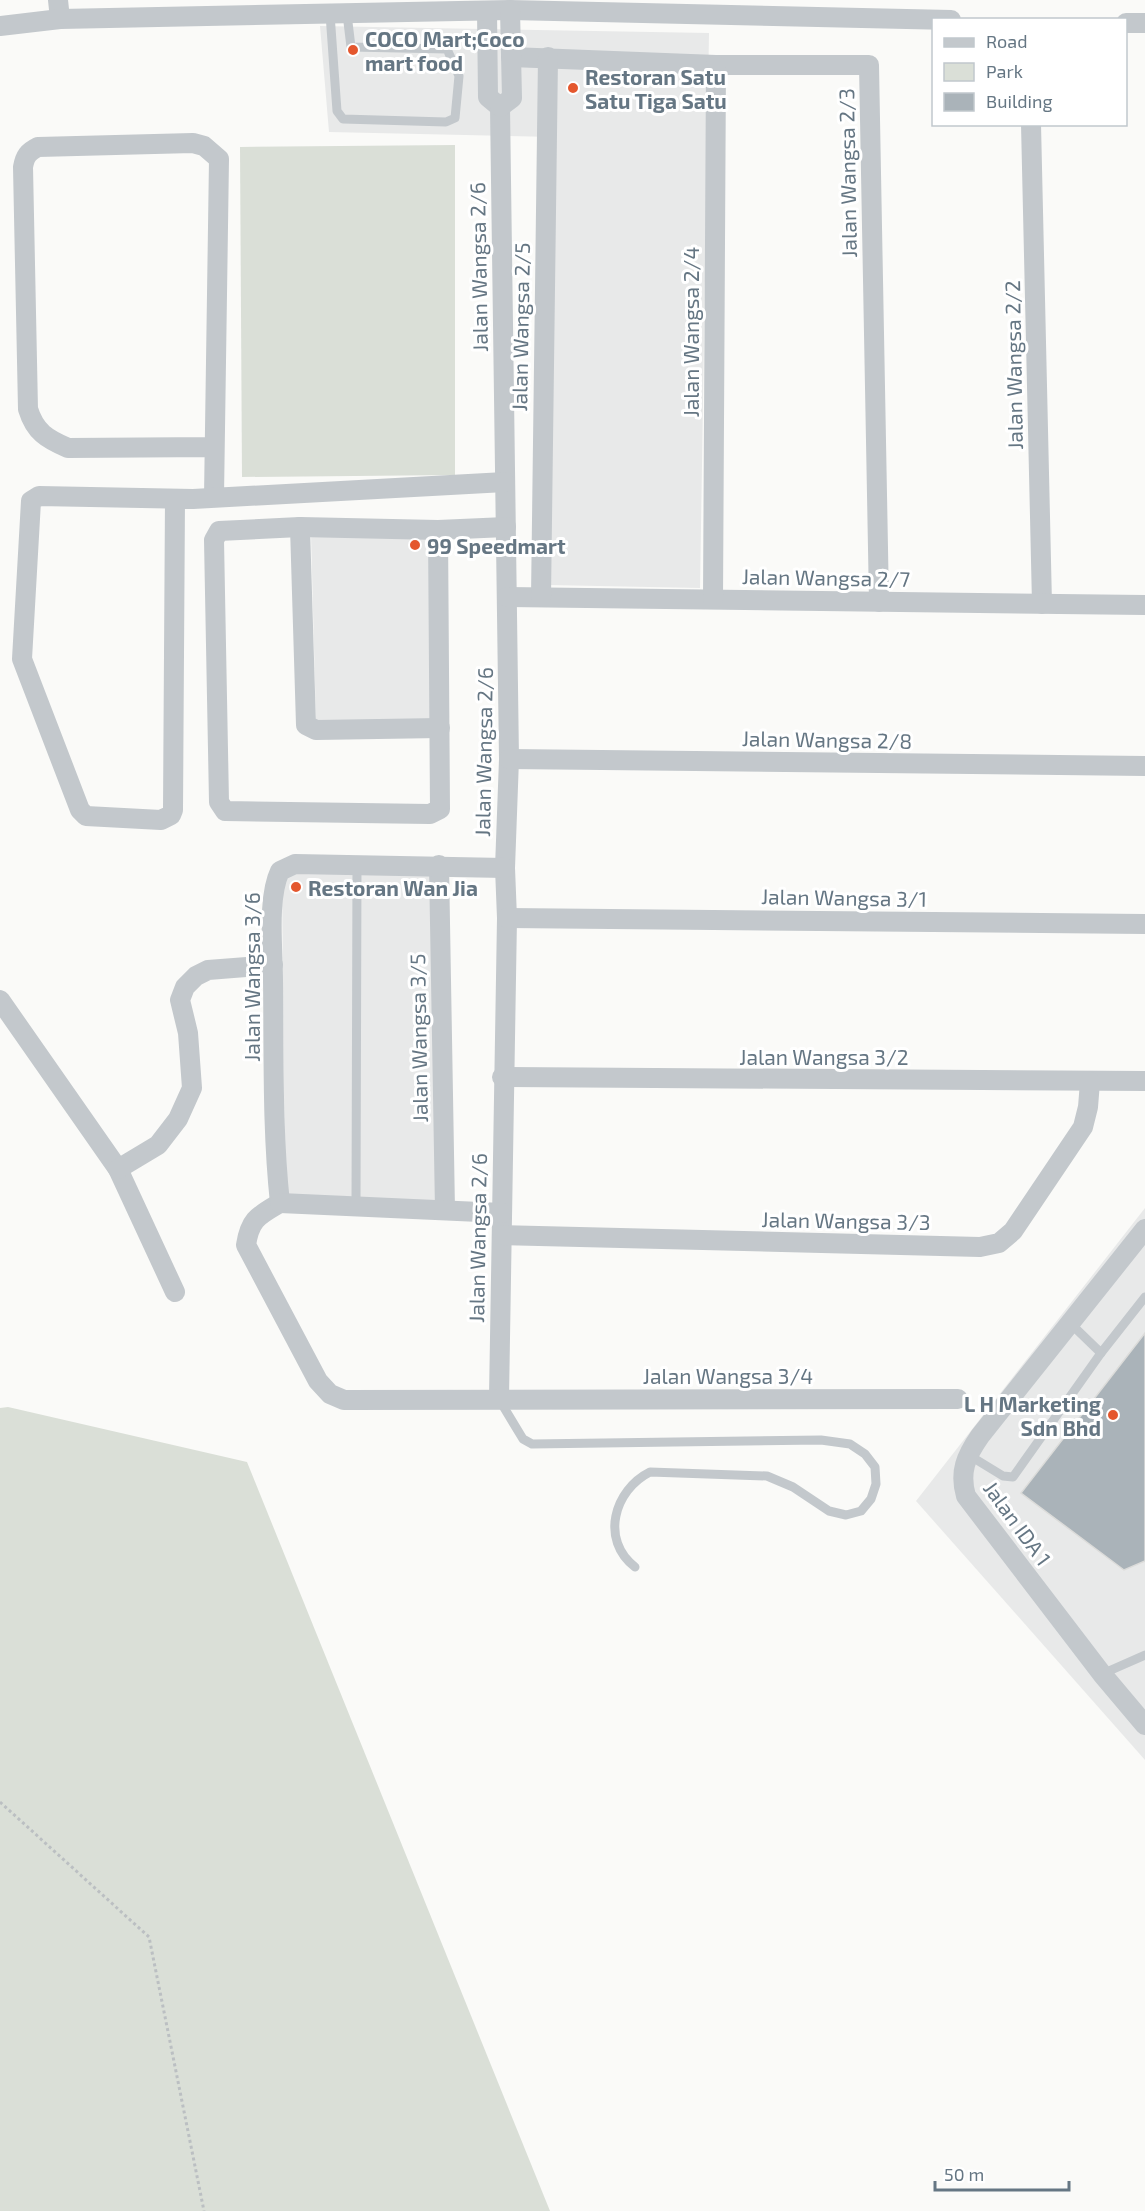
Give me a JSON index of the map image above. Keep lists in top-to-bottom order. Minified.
{"streets":{"street":["Jalan Wangsa 2/3","Jalan Wangsa 2/6","Jalan Wangsa 2/5","Jalan Wangsa 2/4","Jalan Wangsa 2/2","Jalan Wangsa 2/7","Jalan Wangsa 2/8","Jalan Wangsa 3/1","Jalan Wangsa 3/6","Jalan Wangsa 3/5","Jalan Wangsa 3/2","Jalan Wangsa 3/3","Jalan Wangsa 3/4","Jalan IDA 1"]},"crossings":[["Jalan Wangsa 2/3","Jalan Wangsa 2/6"],["Jalan Wangsa 2/3","Jalan Wangsa 2/5"],["Jalan Wangsa 2/3","Jalan Wangsa 2/4"],["Jalan Wangsa 2/3","Jalan Wangsa 2/7"],["Jalan Wangsa 2/6","Jalan Wangsa 2/7"],["Jalan Wangsa 2/6","Jalan Wangsa 2/8"],["Jalan Wangsa 2/6","Jalan Wangsa 3/1"],["Jalan Wangsa 2/6","Jalan Wangsa 3/6"],["Jalan Wangsa 2/6","Jalan Wangsa 3/2"],["Jalan Wangsa 2/6","Jalan Wangsa 3/3"],["Jalan Wangsa 2/6","Jalan Wangsa 3/4"],["Jalan Wangsa 2/5","Jalan Wangsa 2/7"],["Jalan Wangsa 2/4","Jalan Wangsa 2/7"],["Jalan Wangsa 2/2","Jalan Wangsa 2/7"],["Jalan Wangsa 3/6","Jalan Wangsa 3/5"],["Jalan Wangsa 3/6","Jalan Wangsa 3/4"],["Jalan Wangsa 3/2","Jalan Wangsa 3/3"]],"places":["COCO Mart;Coco mart food","Restoran Satu Satu Tiga Satu","99 Speedmart","Restoran Wan Jia","L H Marketing Sdn Bhd"],"legend":["Road","Park","Building"],"scale_bar":"50 m"}
